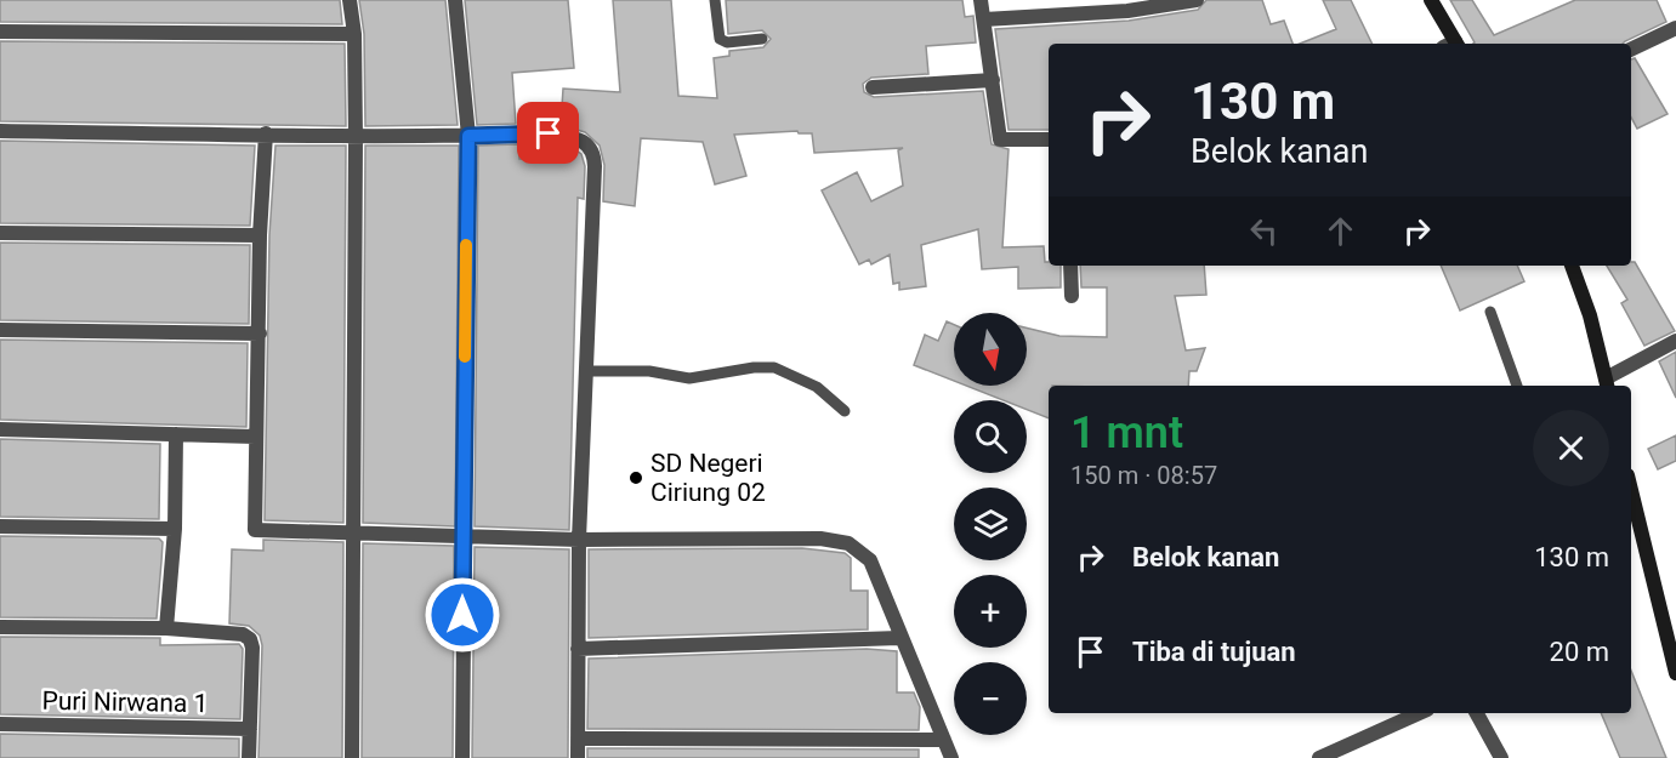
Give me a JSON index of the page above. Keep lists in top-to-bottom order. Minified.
{"streets":{"street":["Puri Nirwana 1"]},"places":["SD Negeri Ciriung 02"],"north":"bottom","page":{"turn":["130 m","Belok kanan"],"map_buttons":["+","−"],"heading":["1 mnt","150 m · 08:57"],"list":[{"name":"Belok kanan","value":"130 m"},{"name":"Tiba di tujuan","value":"20 m"}]}}
